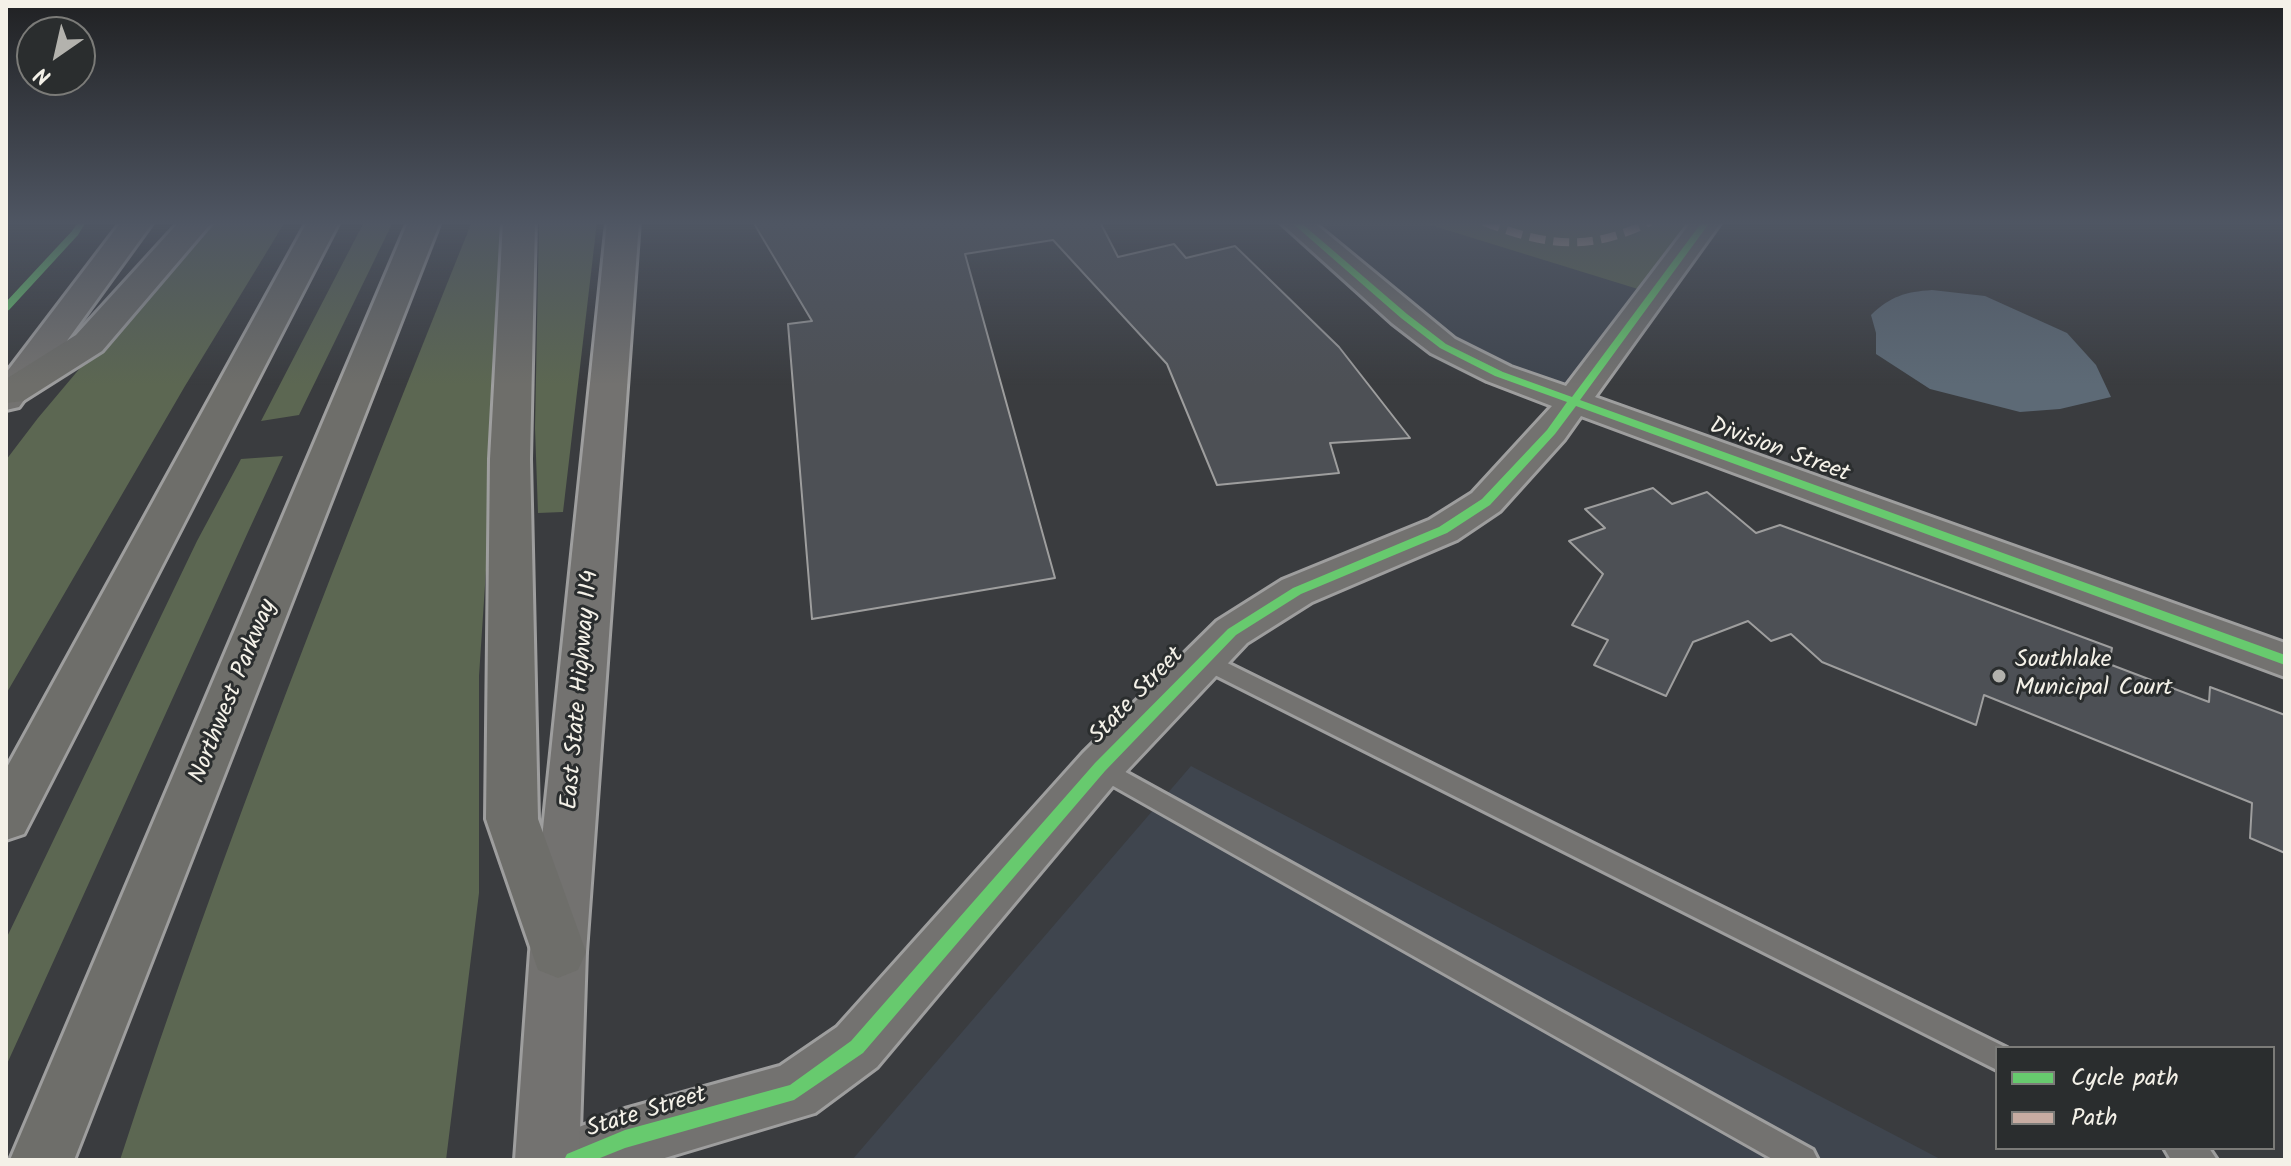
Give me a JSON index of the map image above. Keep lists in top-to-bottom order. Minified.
{"streets":{"highway":["Northwest Parkway"],"main road":["East State Highway 114"],"street":["Division Street","State Street"]},"crossings":[["Division Street","State Street"]],"places":["Southlake Municipal Court"],"legend":["Cycle path","Path"],"north":"bottom left"}
